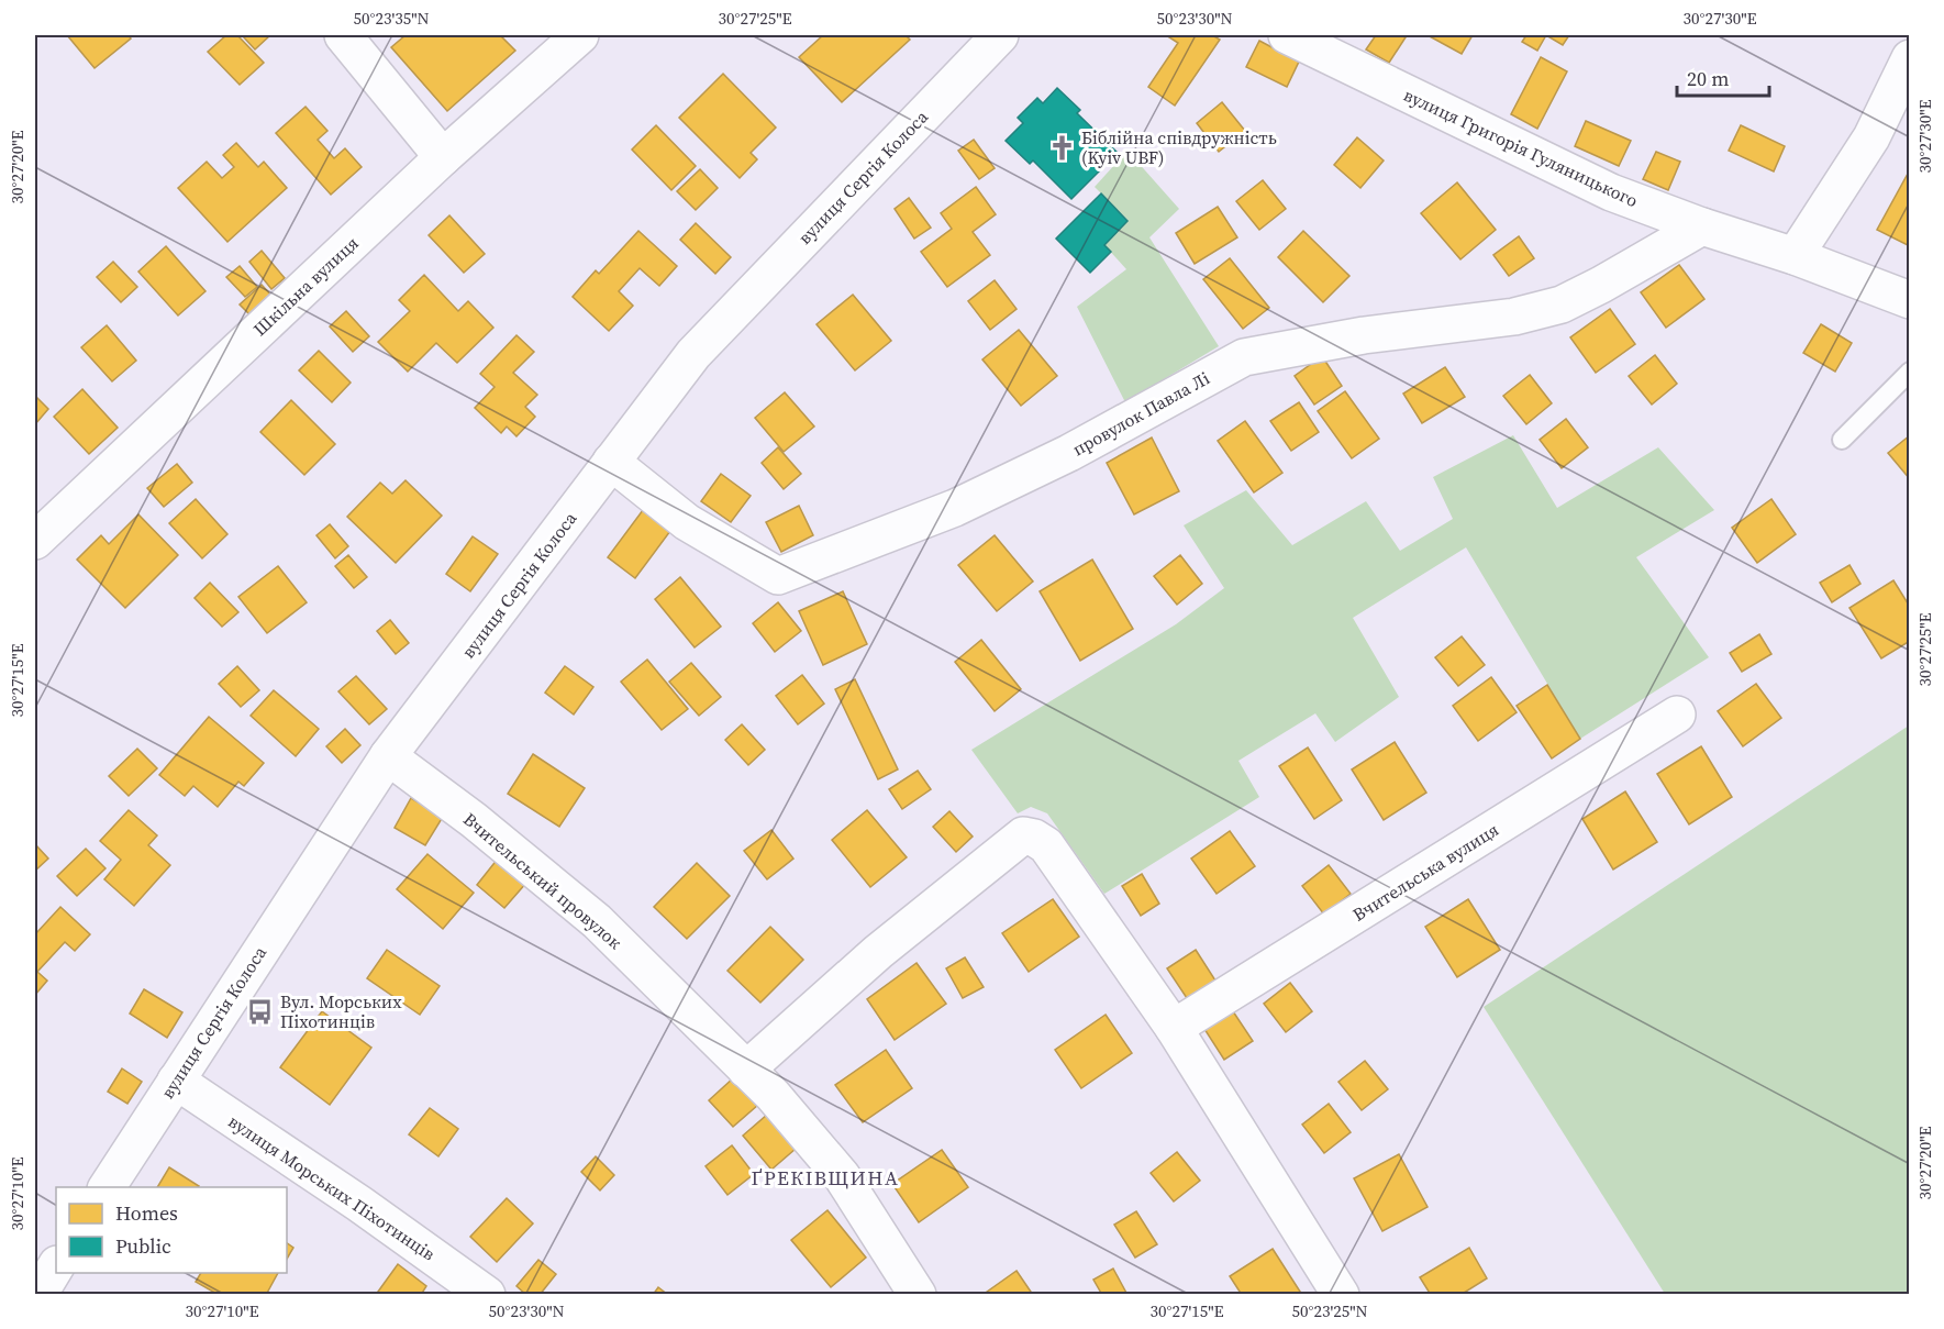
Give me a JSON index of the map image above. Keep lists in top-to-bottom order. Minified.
{"streets":{"street":["вулиця Григорія Гуляницького","вулиця Сергія Колоса","Шкільна вулиця","провулок Павла Лі","Вчительська вулиця","Вчительський провулок","вулиця Морських Піхотинців"]},"crossings":[["вулиця Григорія Гуляницького","провулок Павла Лі"],["вулиця Сергія Колоса","провулок Павла Лі"],["вулиця Сергія Колоса","Вчительський провулок"],["вулиця Сергія Колоса","вулиця Морських Піхотинців"]],"districts":["ҐРЕКІВЩИНА"],"places":{"church":["Біблійна співдружність (Kyiv UBF)"],"bus stop":["Вул. Морських Піхотинців"]},"legend":["Homes","Public"],"scale_bar":"20 m","coordinates":["50°23'35\"N","30°27'25\"E","50°23'30\"N","30°27'30\"E","30°27'20\"E","30°27'15\"E","30°27'10\"E","50°23'25\"N"]}
